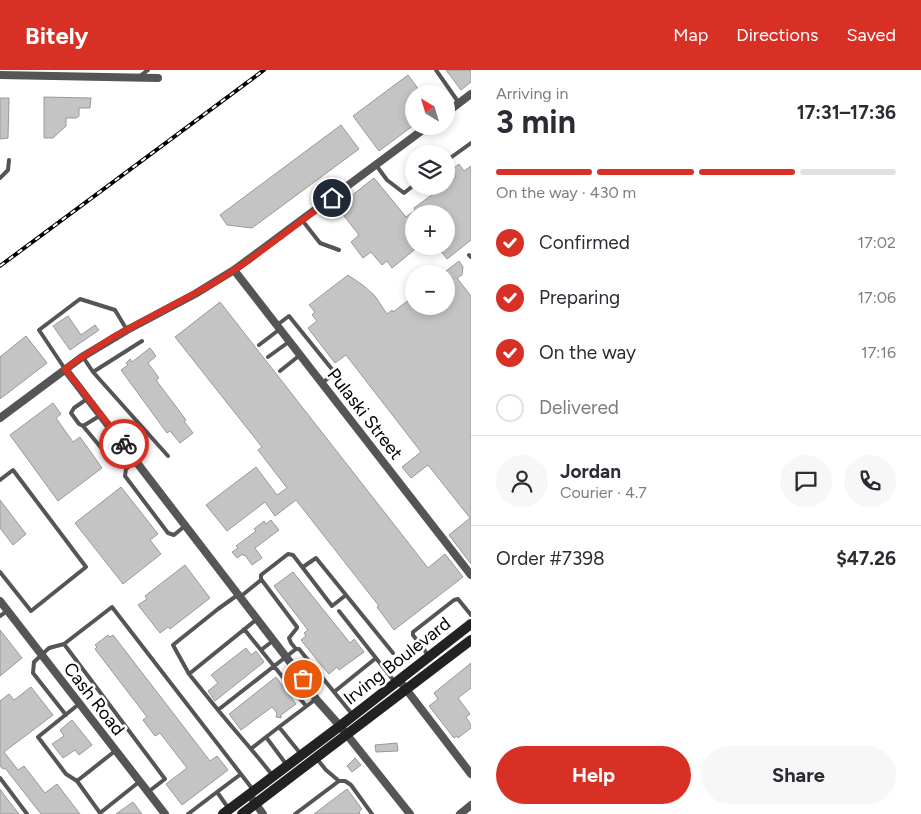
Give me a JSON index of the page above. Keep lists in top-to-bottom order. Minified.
{"streets":{"main road":["Irving Boulevard"],"street":["Pulaski Street","Cash Road"]},"north":"top left","page":{"header":"Bitely","nav":["Map","Directions","Saved"],"heading":["3 min","Arriving in","17:31–17:36"],"panel":["Jordan","Courier · 4.7","Order #7398","$47.26"],"map_buttons":["+","−"],"bar":"On the way · 430 m","list":[["Confirmed","17:02"],["Preparing","17:06"],["On the way","17:16"],"Delivered"],"buttons":["Help","Share"]}}
